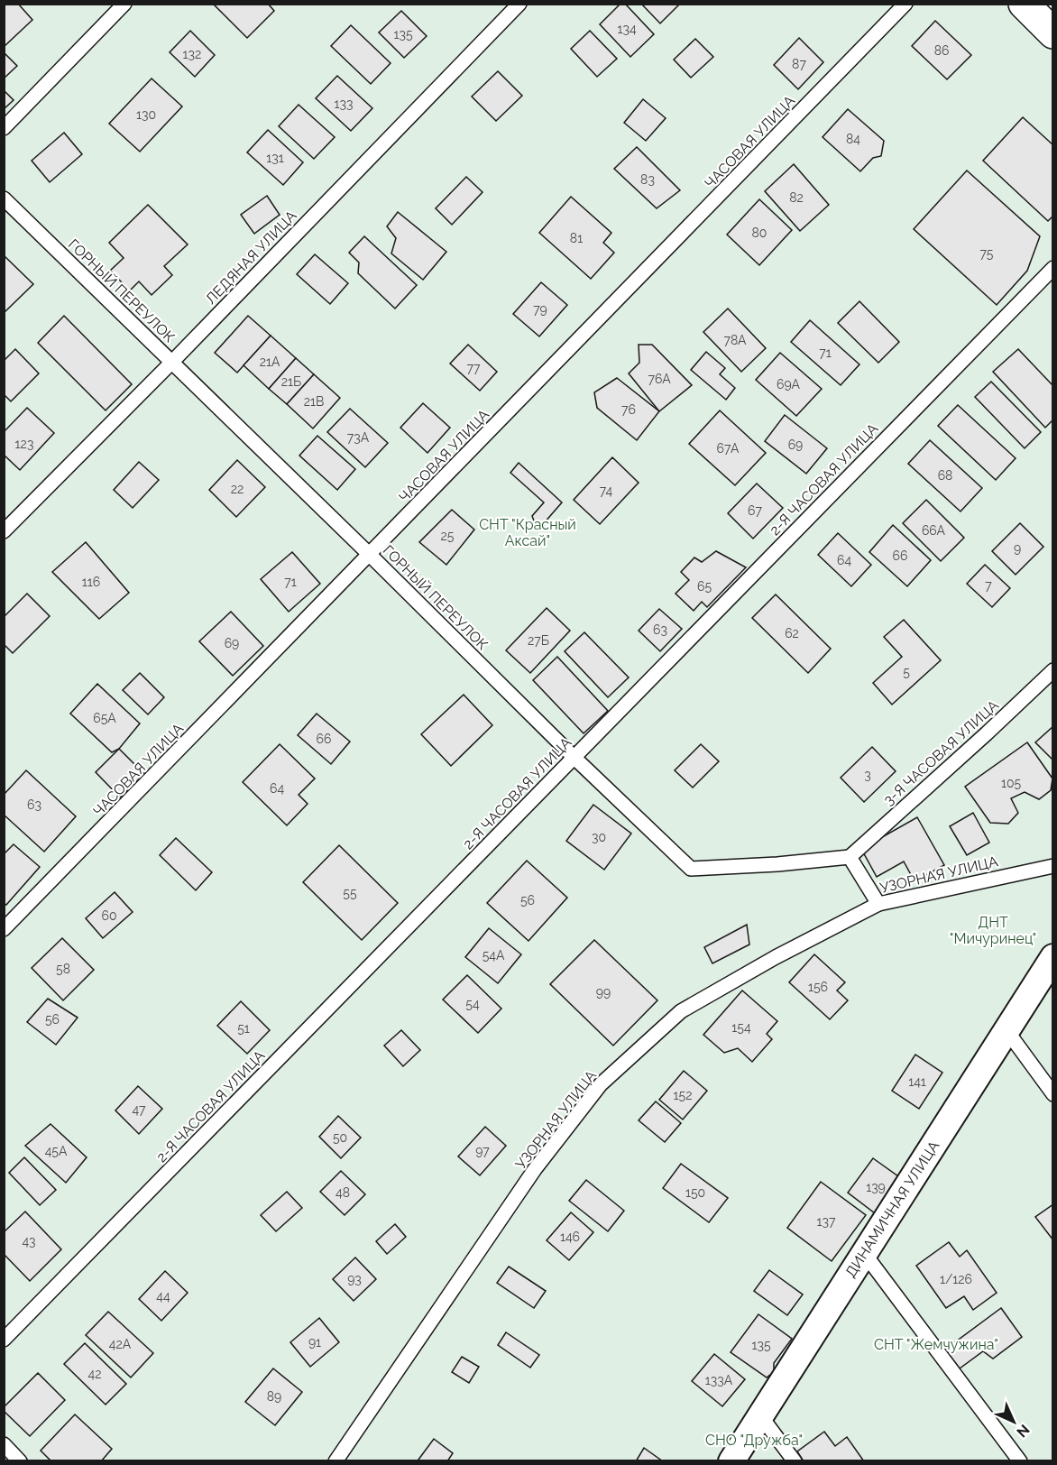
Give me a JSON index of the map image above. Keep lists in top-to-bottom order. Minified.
{"streets":{"street":["ДИНАМИЧНАЯ УЛИЦА"],"lane":["ЧАСОВАЯ УЛИЦА","ЛЕДЯНАЯ УЛИЦА","ГОРНЫЙ ПЕРЕУЛОК","2-Я ЧАСОВАЯ УЛИЦА","3-Я ЧАСОВАЯ УЛИЦА","УЗОРНАЯ УЛИЦА"]},"crossings":[["ЧАСОВАЯ УЛИЦА","ГОРНЫЙ ПЕРЕУЛОК"],["ЛЕДЯНАЯ УЛИЦА","ГОРНЫЙ ПЕРЕУЛОК"],["ГОРНЫЙ ПЕРЕУЛОК","2-Я ЧАСОВАЯ УЛИЦА"],["ГОРНЫЙ ПЕРЕУЛОК","3-Я ЧАСОВАЯ УЛИЦА"]],"parks":["СНТ \"Красный Аксай\"","ДНТ \"Мичуринец\"","СНТ \"Жемчужина\"","СНО \"Дружба\""],"house_numbers":["134","135","86","132","87","133","130","84","131","83","82","80","81","75","79","78А","71","21А","77","76А","21Б","69А","21В","76","73А","123","69","67А","68","22","74","67","66А","25","9","66","64","116","71","7","65","63","62","27Б","69","5","65А","66","3","105","64","63","30","55","56","60","54А","58","156","99","54","56","154","51","141","152","47","50","45А","97","139","48","150","137","146","43","93","1/126","44","91","42А","135","42","133А","89"],"north":"bottom right"}
